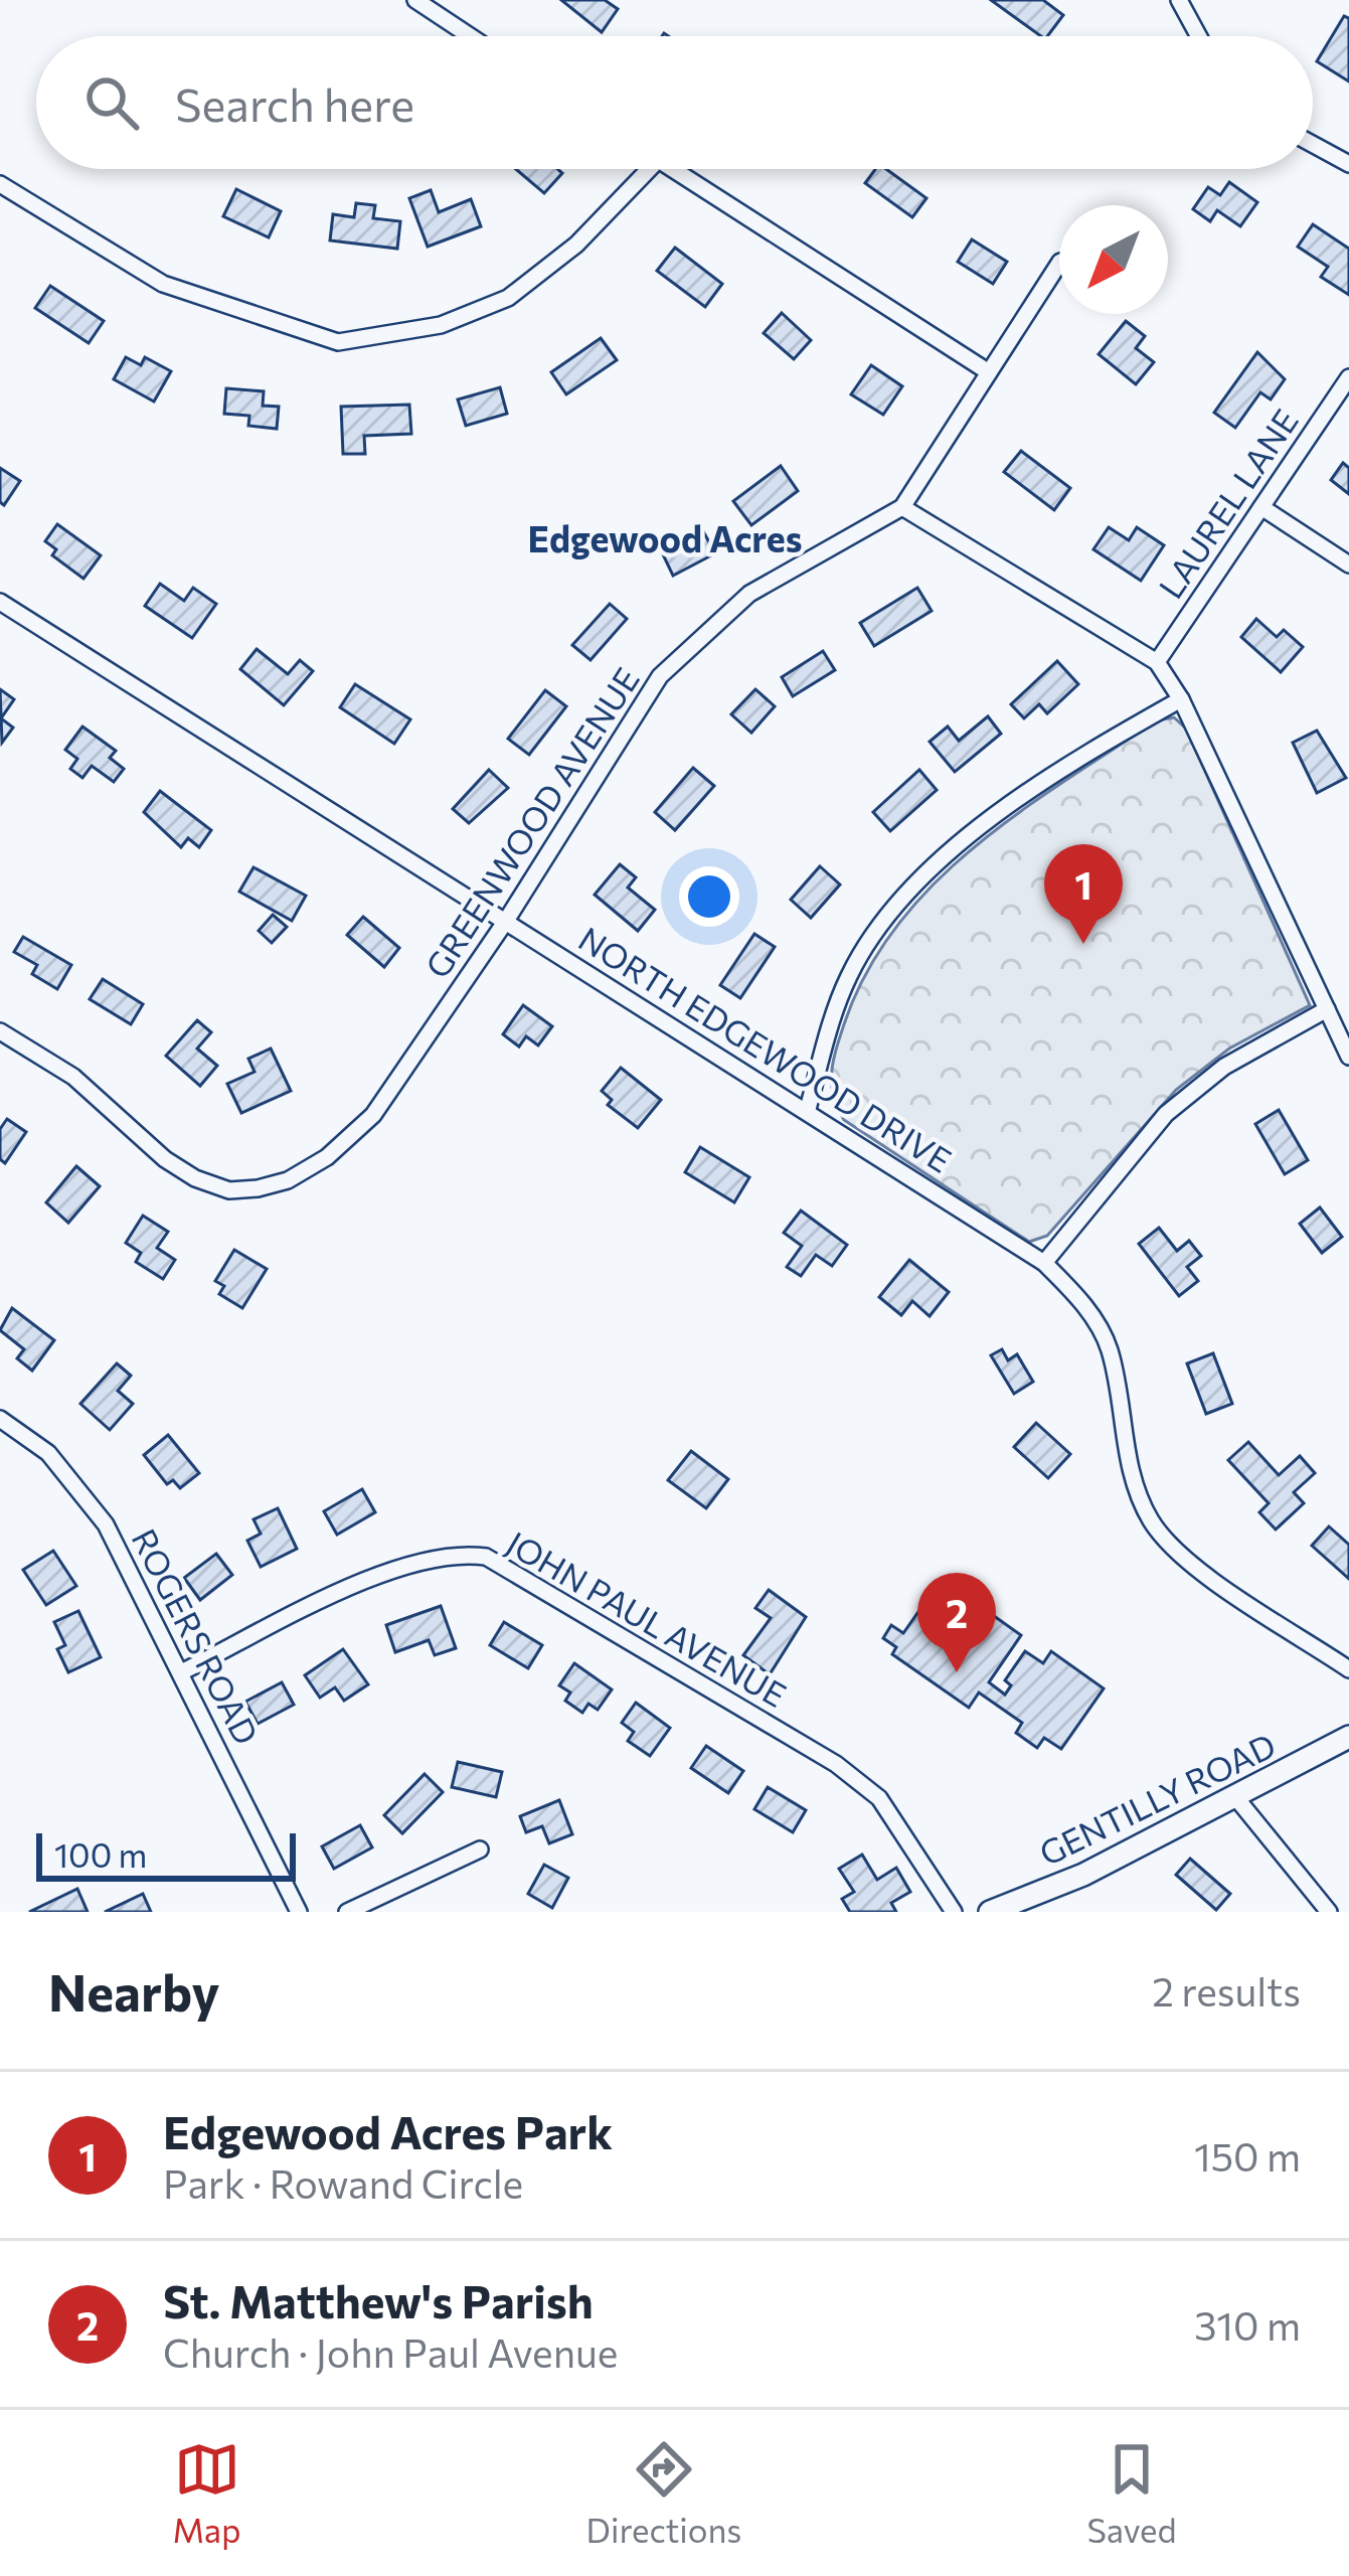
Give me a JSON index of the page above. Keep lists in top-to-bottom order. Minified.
{"streets":{"street":["LAUREL LANE","GREENWOOD AVENUE","NORTH EDGEWOOD DRIVE","JOHN PAUL AVENUE","ROGERS ROAD","GENTILLY ROAD"]},"crossings":[["GREENWOOD AVENUE","NORTH EDGEWOOD DRIVE"],["JOHN PAUL AVENUE","ROGERS ROAD"]],"districts":["Edgewood Acres"],"scale_bar":"100 m","north":"bottom left","page":{"search":"Search here","pins":["1","2"],"scale":"100 m","heading":["Nearby","2 results"],"list":[{"mark":"1","name":"Edgewood Acres Park","note":"Park · Rowand Circle","value":"150 m"},{"mark":"2","name":"St. Matthew's Parish","note":"Church · John Paul Avenue","value":"310 m"}],"nav":["Map","Directions","Saved"]}}
